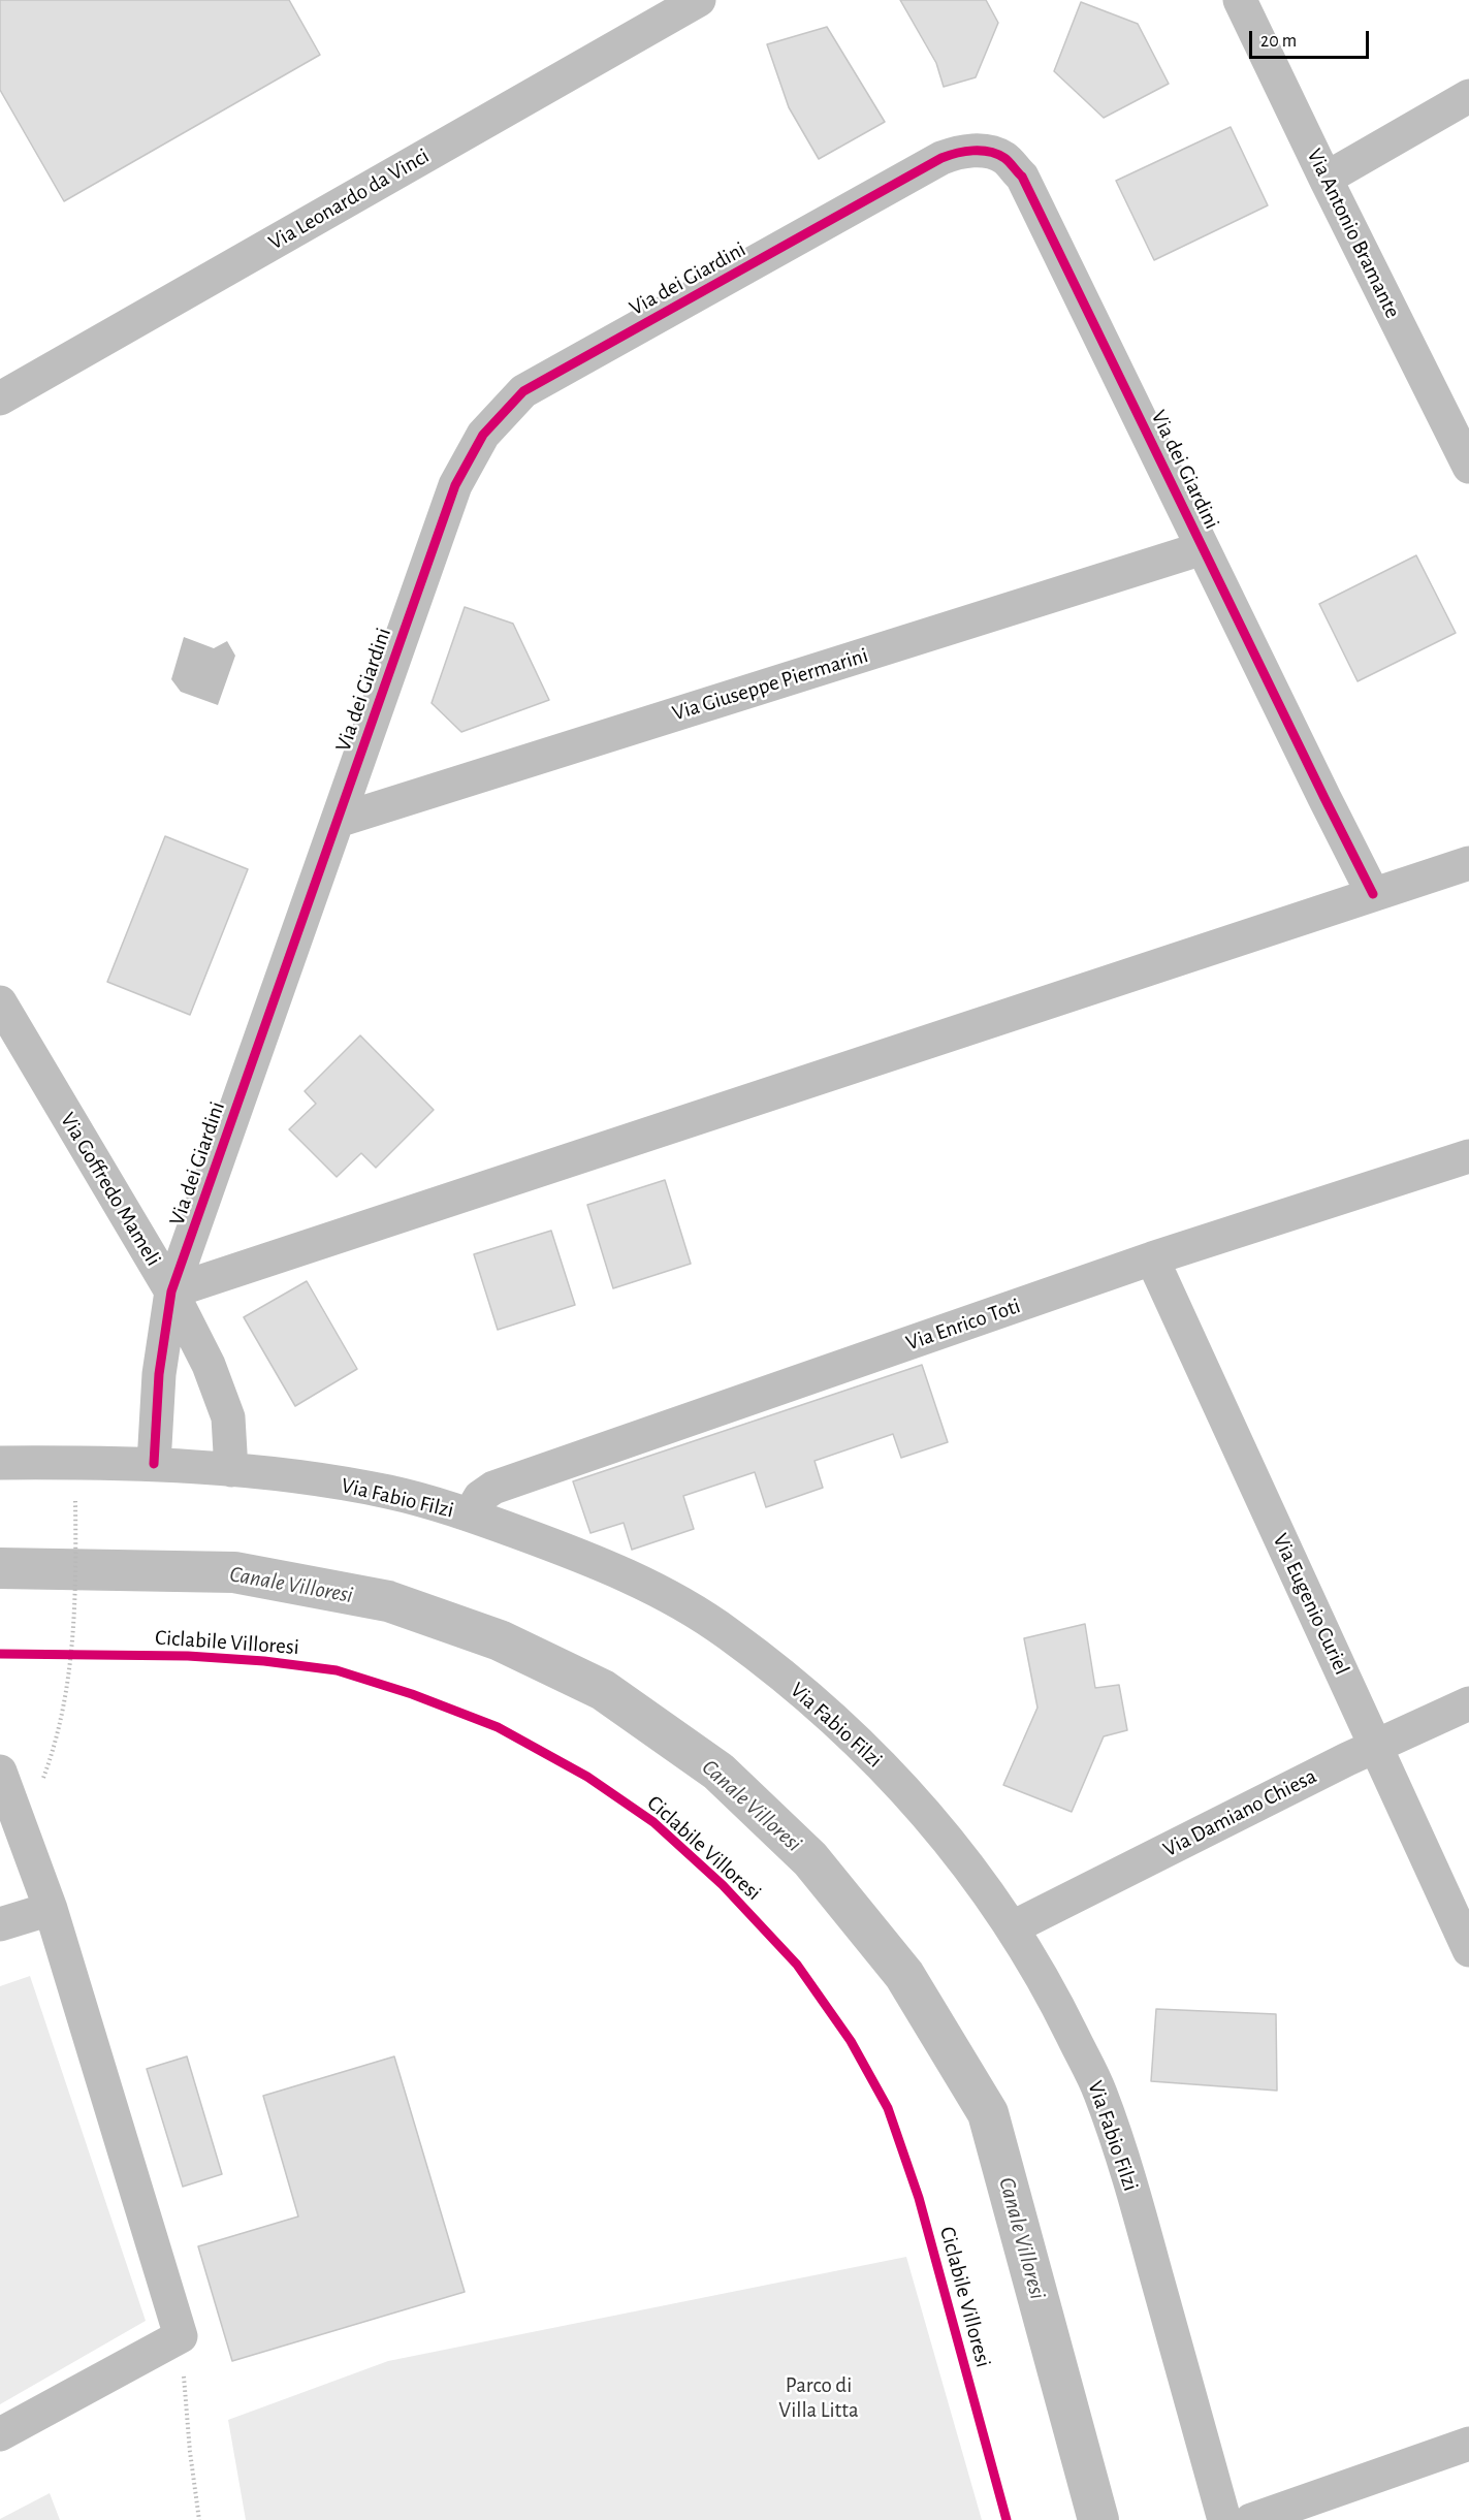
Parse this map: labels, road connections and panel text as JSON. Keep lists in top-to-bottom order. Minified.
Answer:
{"streets":{"street":["Via Leonardo da Vinci","Via Antonio Bramante","Via dei Giardini","Via Giuseppe Piermarini","Via Goffredo Mameli","Via Enrico Toti","Via Fabio Filzi","Via Eugenio Curiel","Via Damiano Chiesa"],"cycle path":["Ciclabile Villoresi"]},"crossings":[["Via dei Giardini","Via Giuseppe Piermarini"],["Via dei Giardini","Via Goffredo Mameli"],["Via Goffredo Mameli","Via Fabio Filzi"],["Via Enrico Toti","Via Fabio Filzi"],["Via Enrico Toti","Via Eugenio Curiel"],["Via Fabio Filzi","Via Damiano Chiesa"],["Via Eugenio Curiel","Via Damiano Chiesa"]],"water":["Canale Villoresi"],"parks":["Parco di Villa Litta"],"scale_bar":"20 m"}
